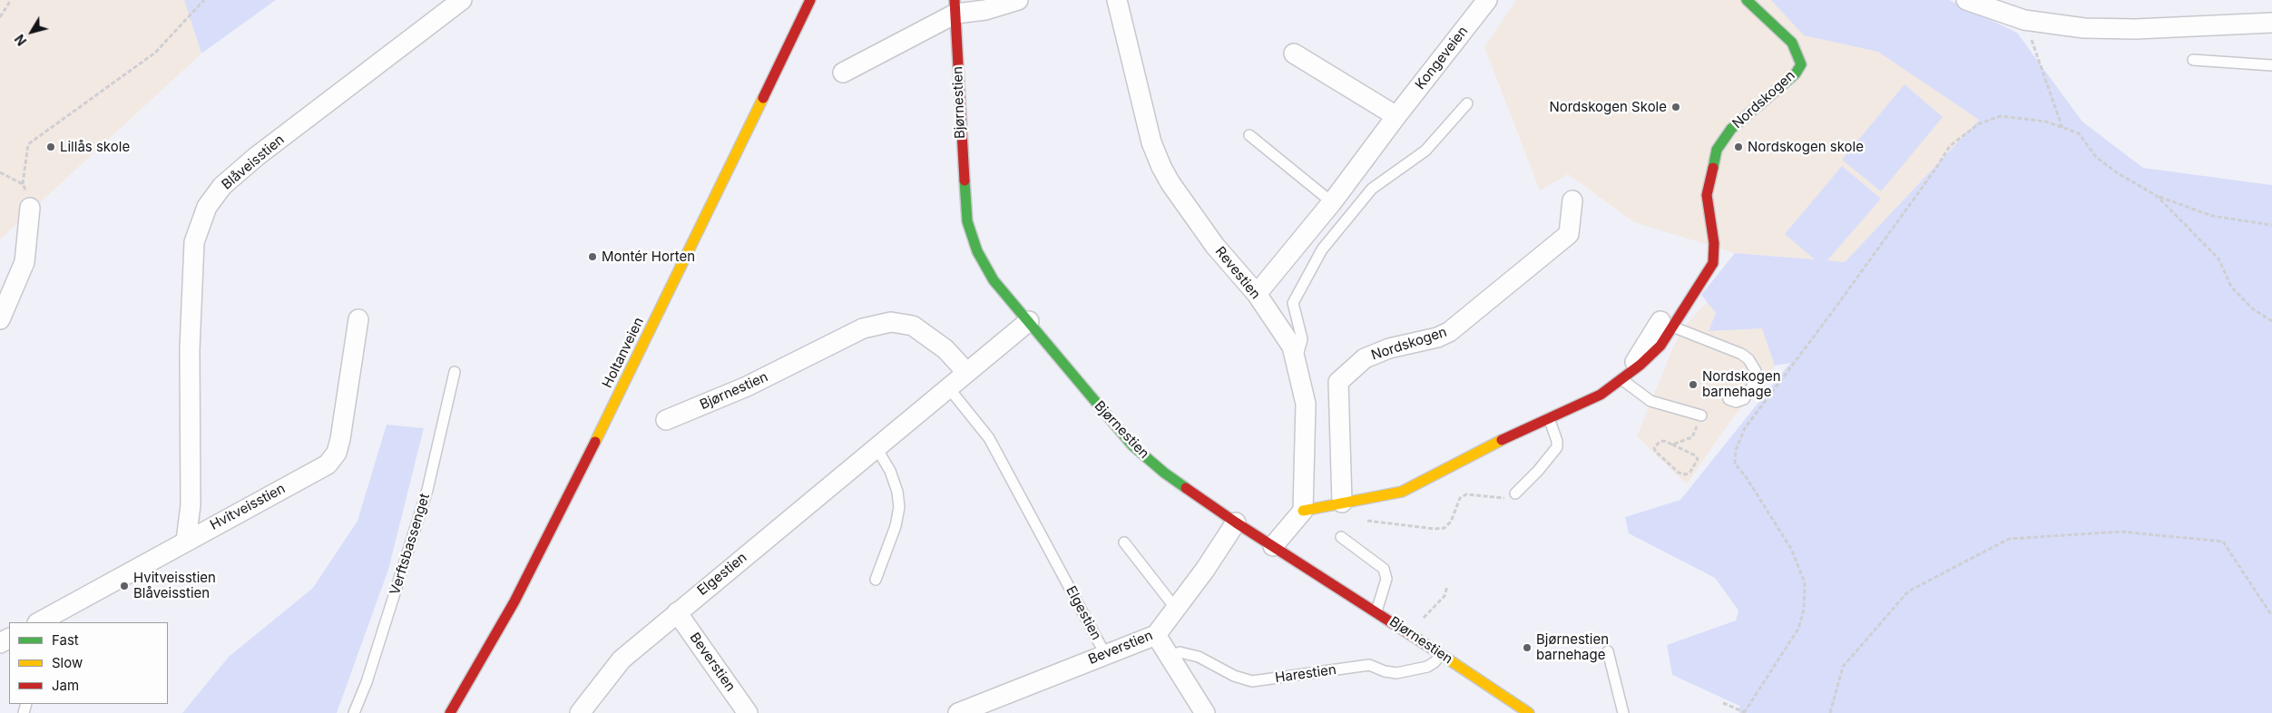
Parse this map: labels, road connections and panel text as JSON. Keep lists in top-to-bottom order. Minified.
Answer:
{"streets":{"street":["Kongeveien","Nordskogen","Bjørnestien","Blåveisstien","Revestien","Holtanveien","Hvitveisstien","Elgestien","Beverstien"],"lane":["Verftsbassenget","Harestien"]},"crossings":[["Kongeveien","Revestien"],["Nordskogen","Revestien"],["Bjørnestien","Elgestien"],["Bjørnestien","Beverstien"],["Bjørnestien","Harestien"],["Blåveisstien","Hvitveisstien"],["Elgestien","Beverstien"]],"places":["Nordskogen Skole","Lillås skole","Nordskogen skole","Montér Horten","Nordskogen barnehage","Hvitveisstien Blåveisstien","Bjørnestien barnehage"],"legend":["Fast","Slow","Jam"],"north":"bottom left"}
